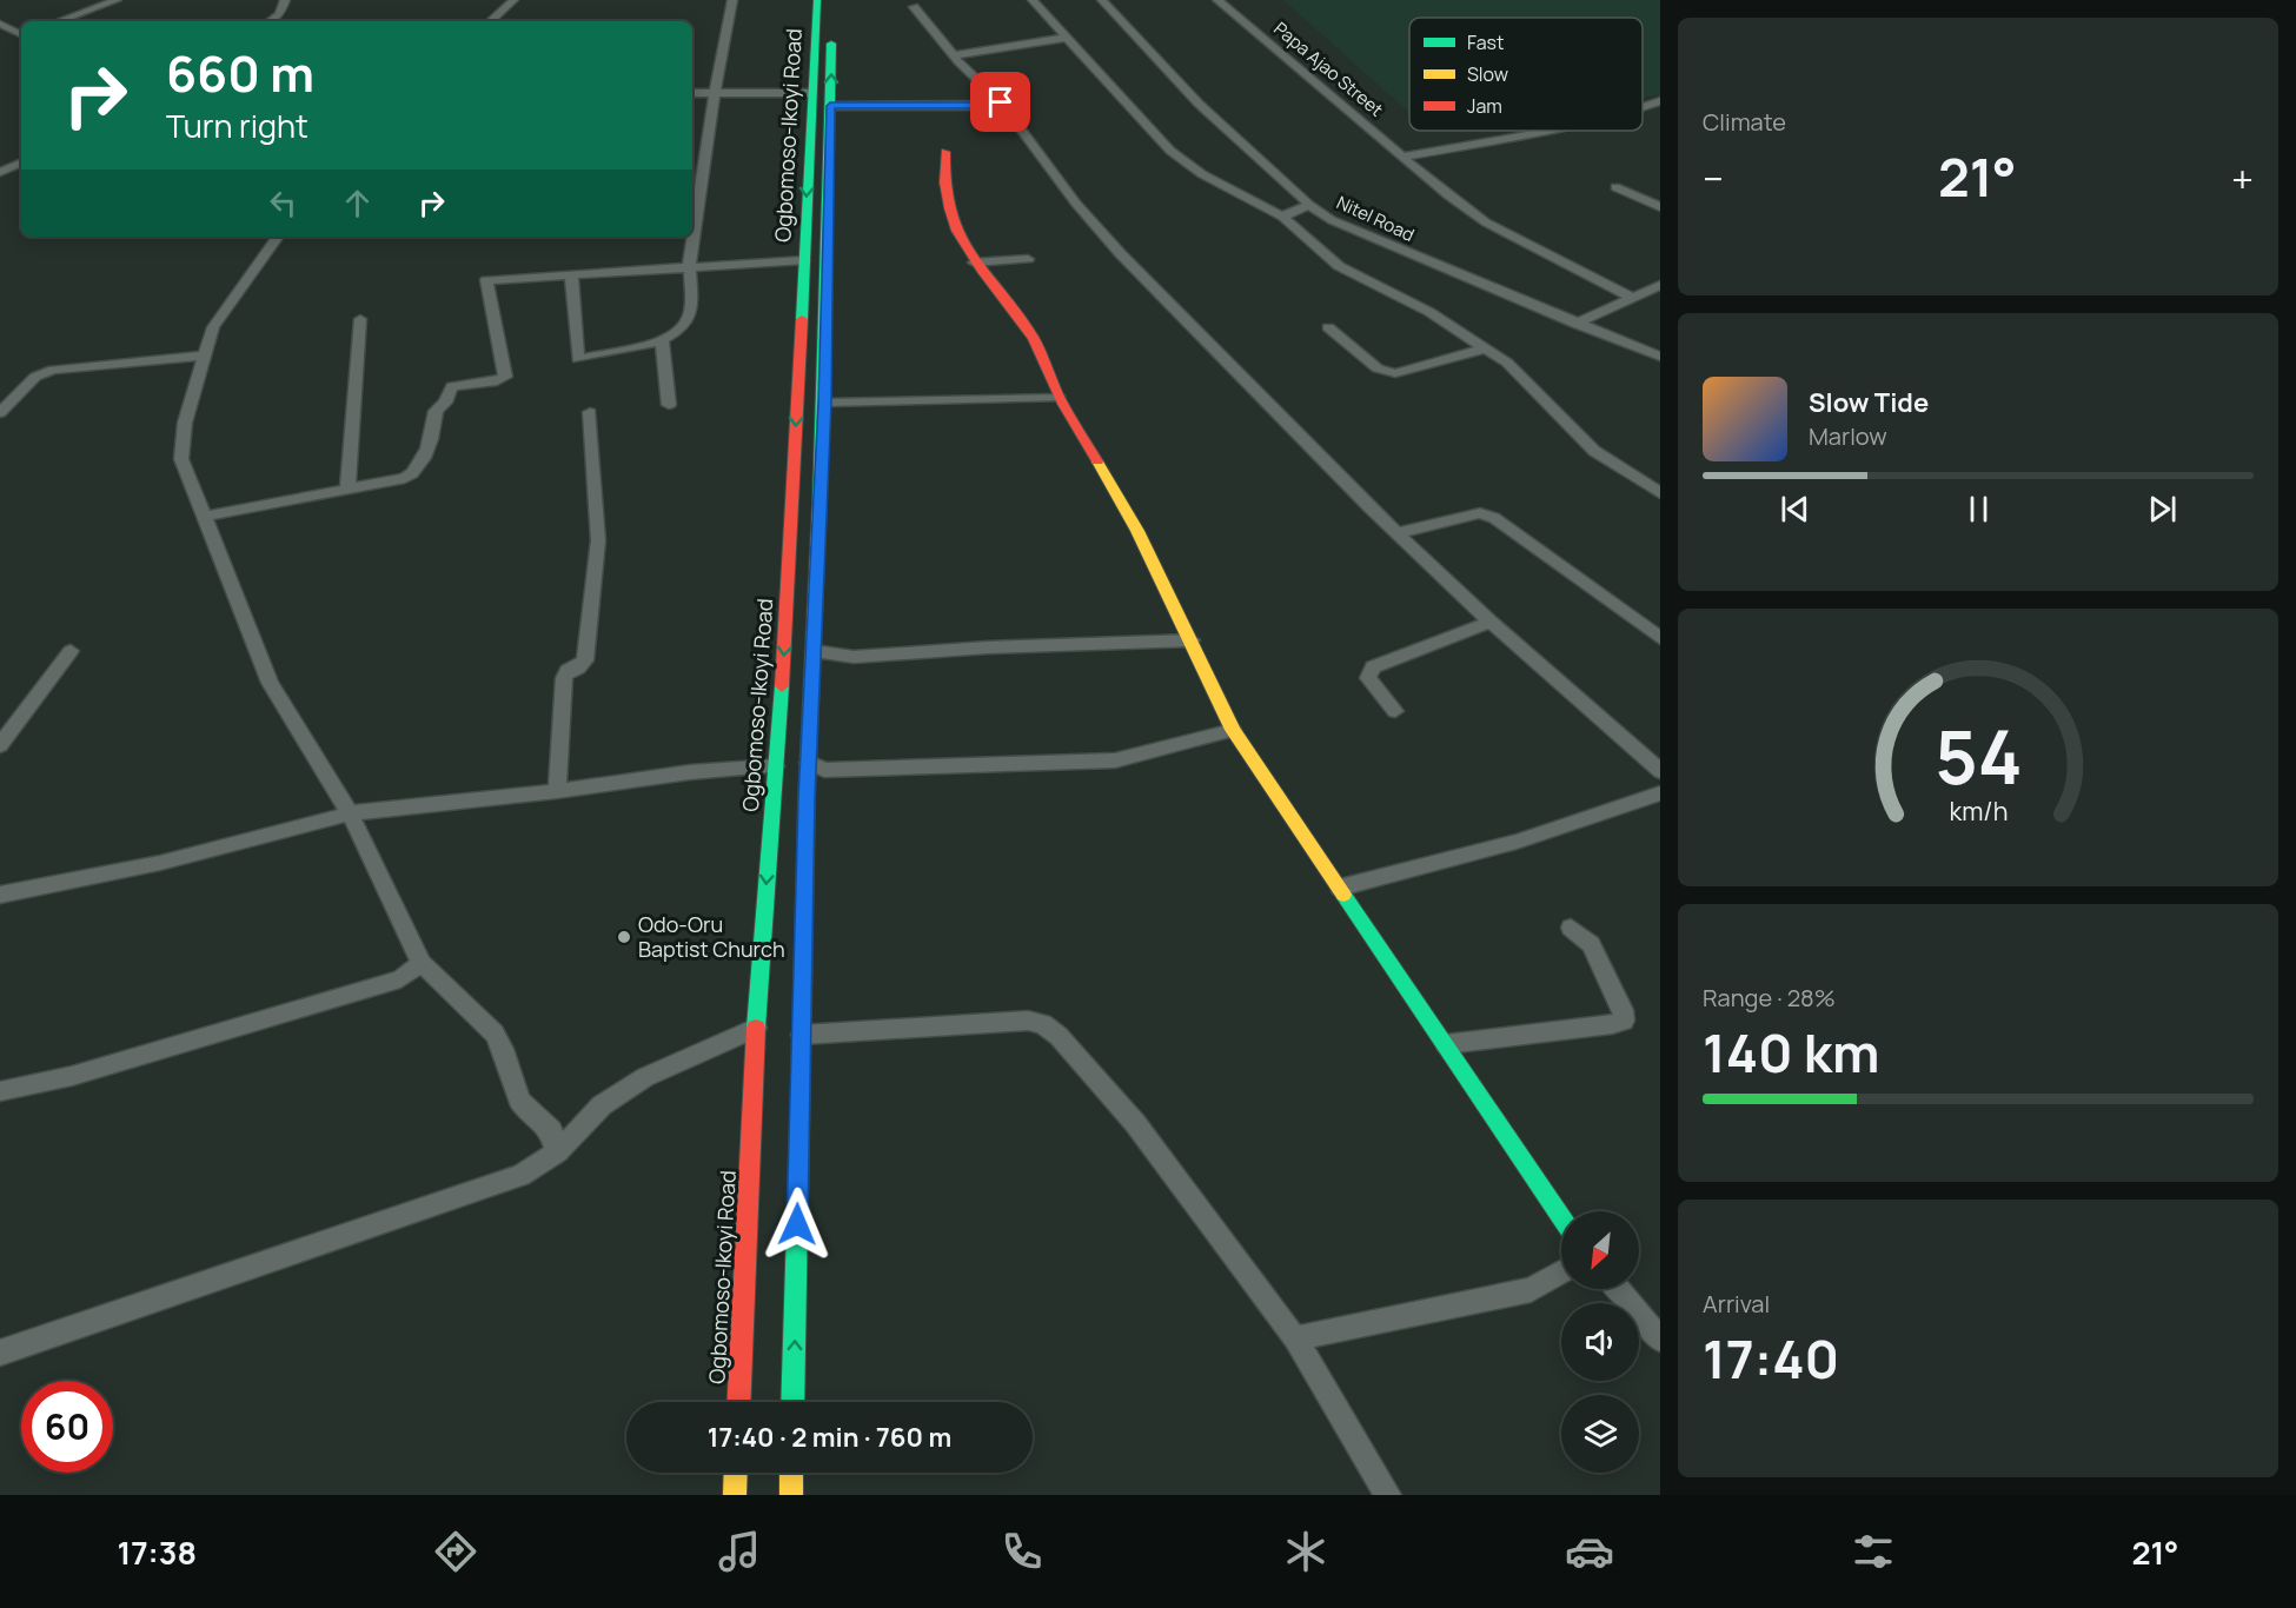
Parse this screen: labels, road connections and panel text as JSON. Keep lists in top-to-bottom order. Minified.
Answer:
{"streets":{"main road":["Ogbomoso-Ikoyi Road"],"street":["Papa Ajao Street","Nitel Road"]},"places":["Odo-Oru Baptist Church"],"legend":["Fast","Slow","Jam"],"north":"bottom left","page":{"tile":["Climate",["Range · 28%","140 km"],["Arrival","17:40"]],"turn":["660 m","Turn right"],"heat":["−","21°","+"],"song":["Slow Tide","Marlow"],"limit":"60","trip":"17:40 · 2 min · 760 m","tabs":["17:38","21°"],"gauge":["54","km/h"]}}
